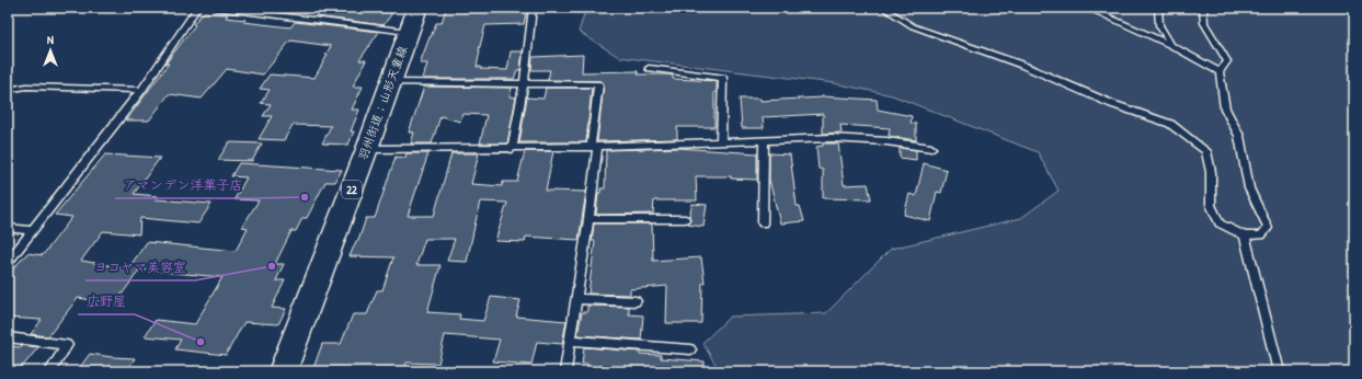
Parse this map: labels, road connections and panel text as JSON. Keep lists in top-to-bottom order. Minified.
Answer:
{"streets":{"main road":["羽州街道；山形天童線","22"]},"places":["アマンデン洋菓子店","ヨコヤマ美容室","広野屋"],"north":"top"}
